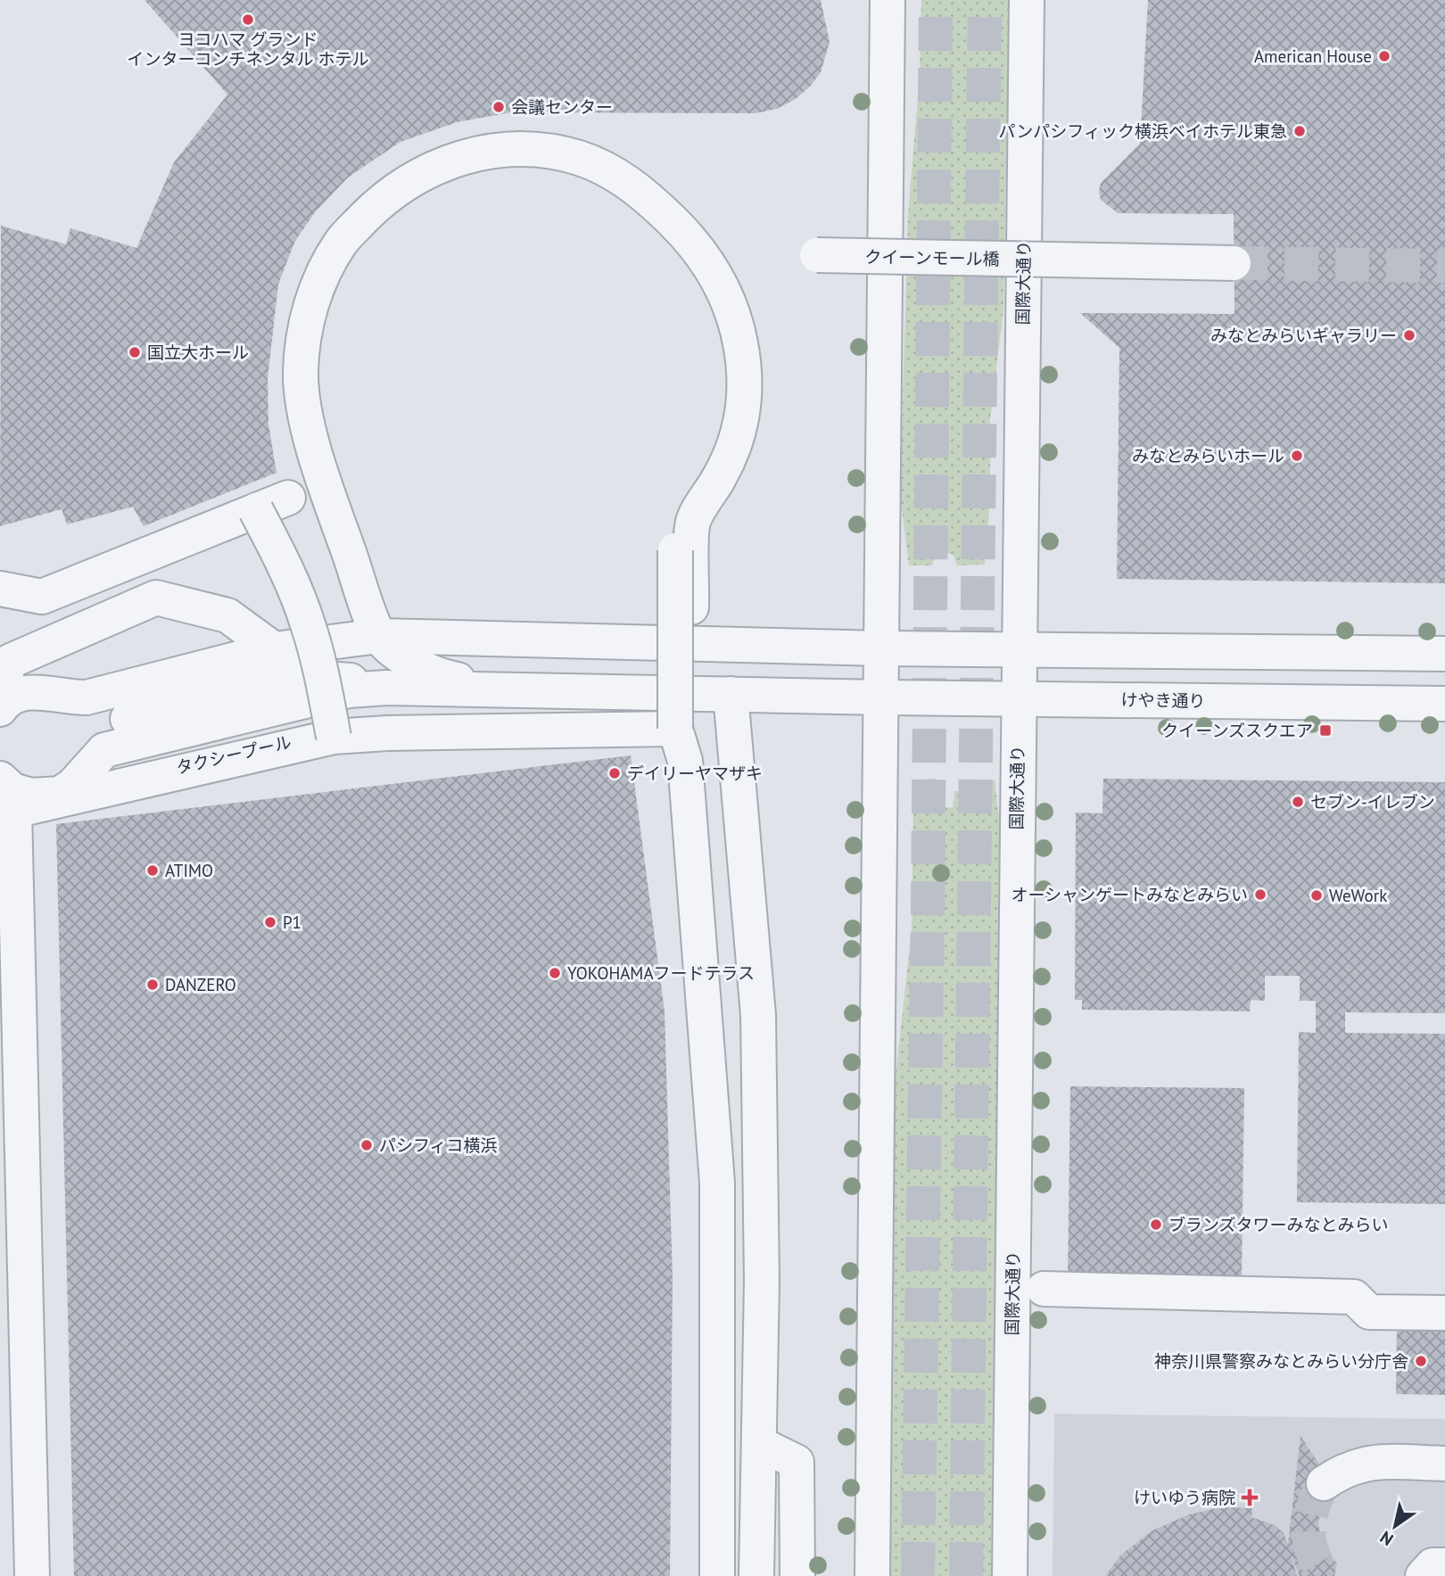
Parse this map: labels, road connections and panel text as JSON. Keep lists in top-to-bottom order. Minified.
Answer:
{"streets":{"street":["クイーンモール橋","国際大通り","けやき通り"]},"crossings":[["国際大通り","けやき通り"]],"places":{"other":["ヨコハマ グランド インターコンチネンタル ホテル","American House","会議センター","パンパシフィック横浜ベイホテル東急","みなとみらいギャラリー","国立大ホール","みなとみらいホール","デイリーヤマザキ","セブン-イレブン","ATIMO","オーシャンゲートみなとみらい","WeWork","P1","YOKOHAMAフードテラス","DANZERO","パシフィコ横浜","ブランズタワーみなとみらい","神奈川県警察みなとみらい分庁舎"],"transit":["クイーンズスクエア"],"health":["けいゆう病院"]},"north":"bottom left"}
